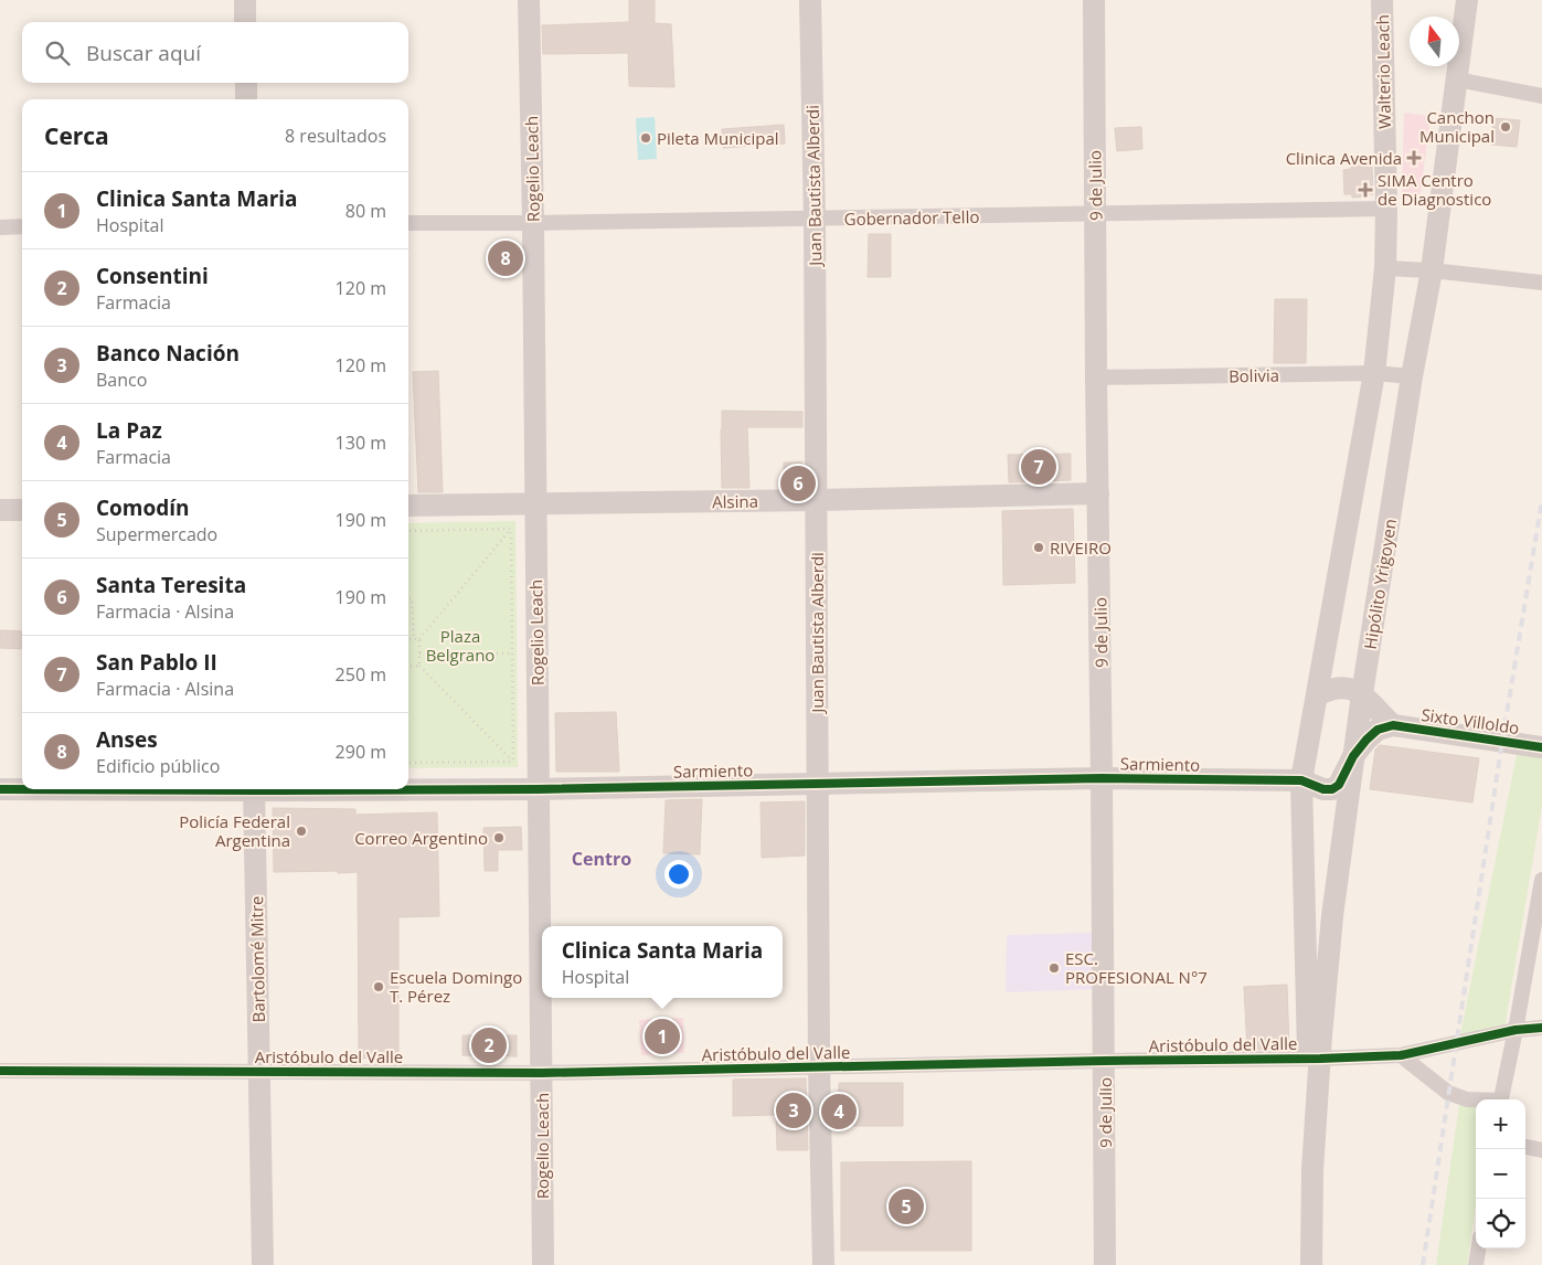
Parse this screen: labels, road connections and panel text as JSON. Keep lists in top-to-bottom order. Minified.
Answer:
{"streets":{"street":["Walterio Leach","Rogelio Leach","Juan Bautista Alberdi","9 de Julio","Gobernador Tello","Bolivia","Alsina","Hipólito Yrigoyen","Sixto Villoldo","Sarmiento","Bartolomé Mitre","Aristóbulo del Valle"]},"crossings":[["Walterio Leach","Gobernador Tello"],["Walterio Leach","Hipólito Yrigoyen"],["Rogelio Leach","Gobernador Tello"],["Rogelio Leach","Alsina"],["Rogelio Leach","Sarmiento"],["Rogelio Leach","Aristóbulo del Valle"],["Juan Bautista Alberdi","Gobernador Tello"],["Juan Bautista Alberdi","Alsina"],["Juan Bautista Alberdi","Sarmiento"],["Juan Bautista Alberdi","Aristóbulo del Valle"],["9 de Julio","Gobernador Tello"],["9 de Julio","Bolivia"],["9 de Julio","Alsina"],["9 de Julio","Sarmiento"],["9 de Julio","Aristóbulo del Valle"],["Gobernador Tello","Hipólito Yrigoyen"],["Bolivia","Hipólito Yrigoyen"],["Hipólito Yrigoyen","Sarmiento"],["Hipólito Yrigoyen","Aristóbulo del Valle"],["Sixto Villoldo","Sarmiento"],["Bartolomé Mitre","Aristóbulo del Valle"]],"districts":["Centro"],"parks":["Plaza Belgrano"],"places":{"other":["Canchon Municipal","Pileta Municipal","RIVEIRO","Policía Federal Argentina","Correo Argentino","ESC. PROFESIONAL N°7","Escuela Domingo T. Pérez"],"health":["Clinica Avenida","SIMA Centro de Diagnostico"]},"north":"top","page":{"search":"Buscar aquí","heading":["Cerca","8 resultados"],"list":[{"mark":"1","name":"Clinica Santa Maria","note":"Hospital","value":"80 m"},{"mark":"2","name":"Consentini","note":"Farmacia","value":"120 m"},{"mark":"3","name":"Banco Nación","note":"Banco","value":"120 m"},{"mark":"4","name":"La Paz","note":"Farmacia","value":"130 m"},{"mark":"5","name":"Comodín","note":"Supermercado","value":"190 m"},{"mark":"6","name":"Santa Teresita","note":"Farmacia · Alsina","value":"190 m"},{"mark":"7","name":"San Pablo II","note":"Farmacia · Alsina","value":"250 m"},{"mark":"8","name":"Anses","note":"Edificio público","value":"290 m"}],"pins":["8","7","6","1","2","3","4","5"],"popup":["Clinica Santa Maria","Hospital"],"map_buttons":["+","−"]}}
